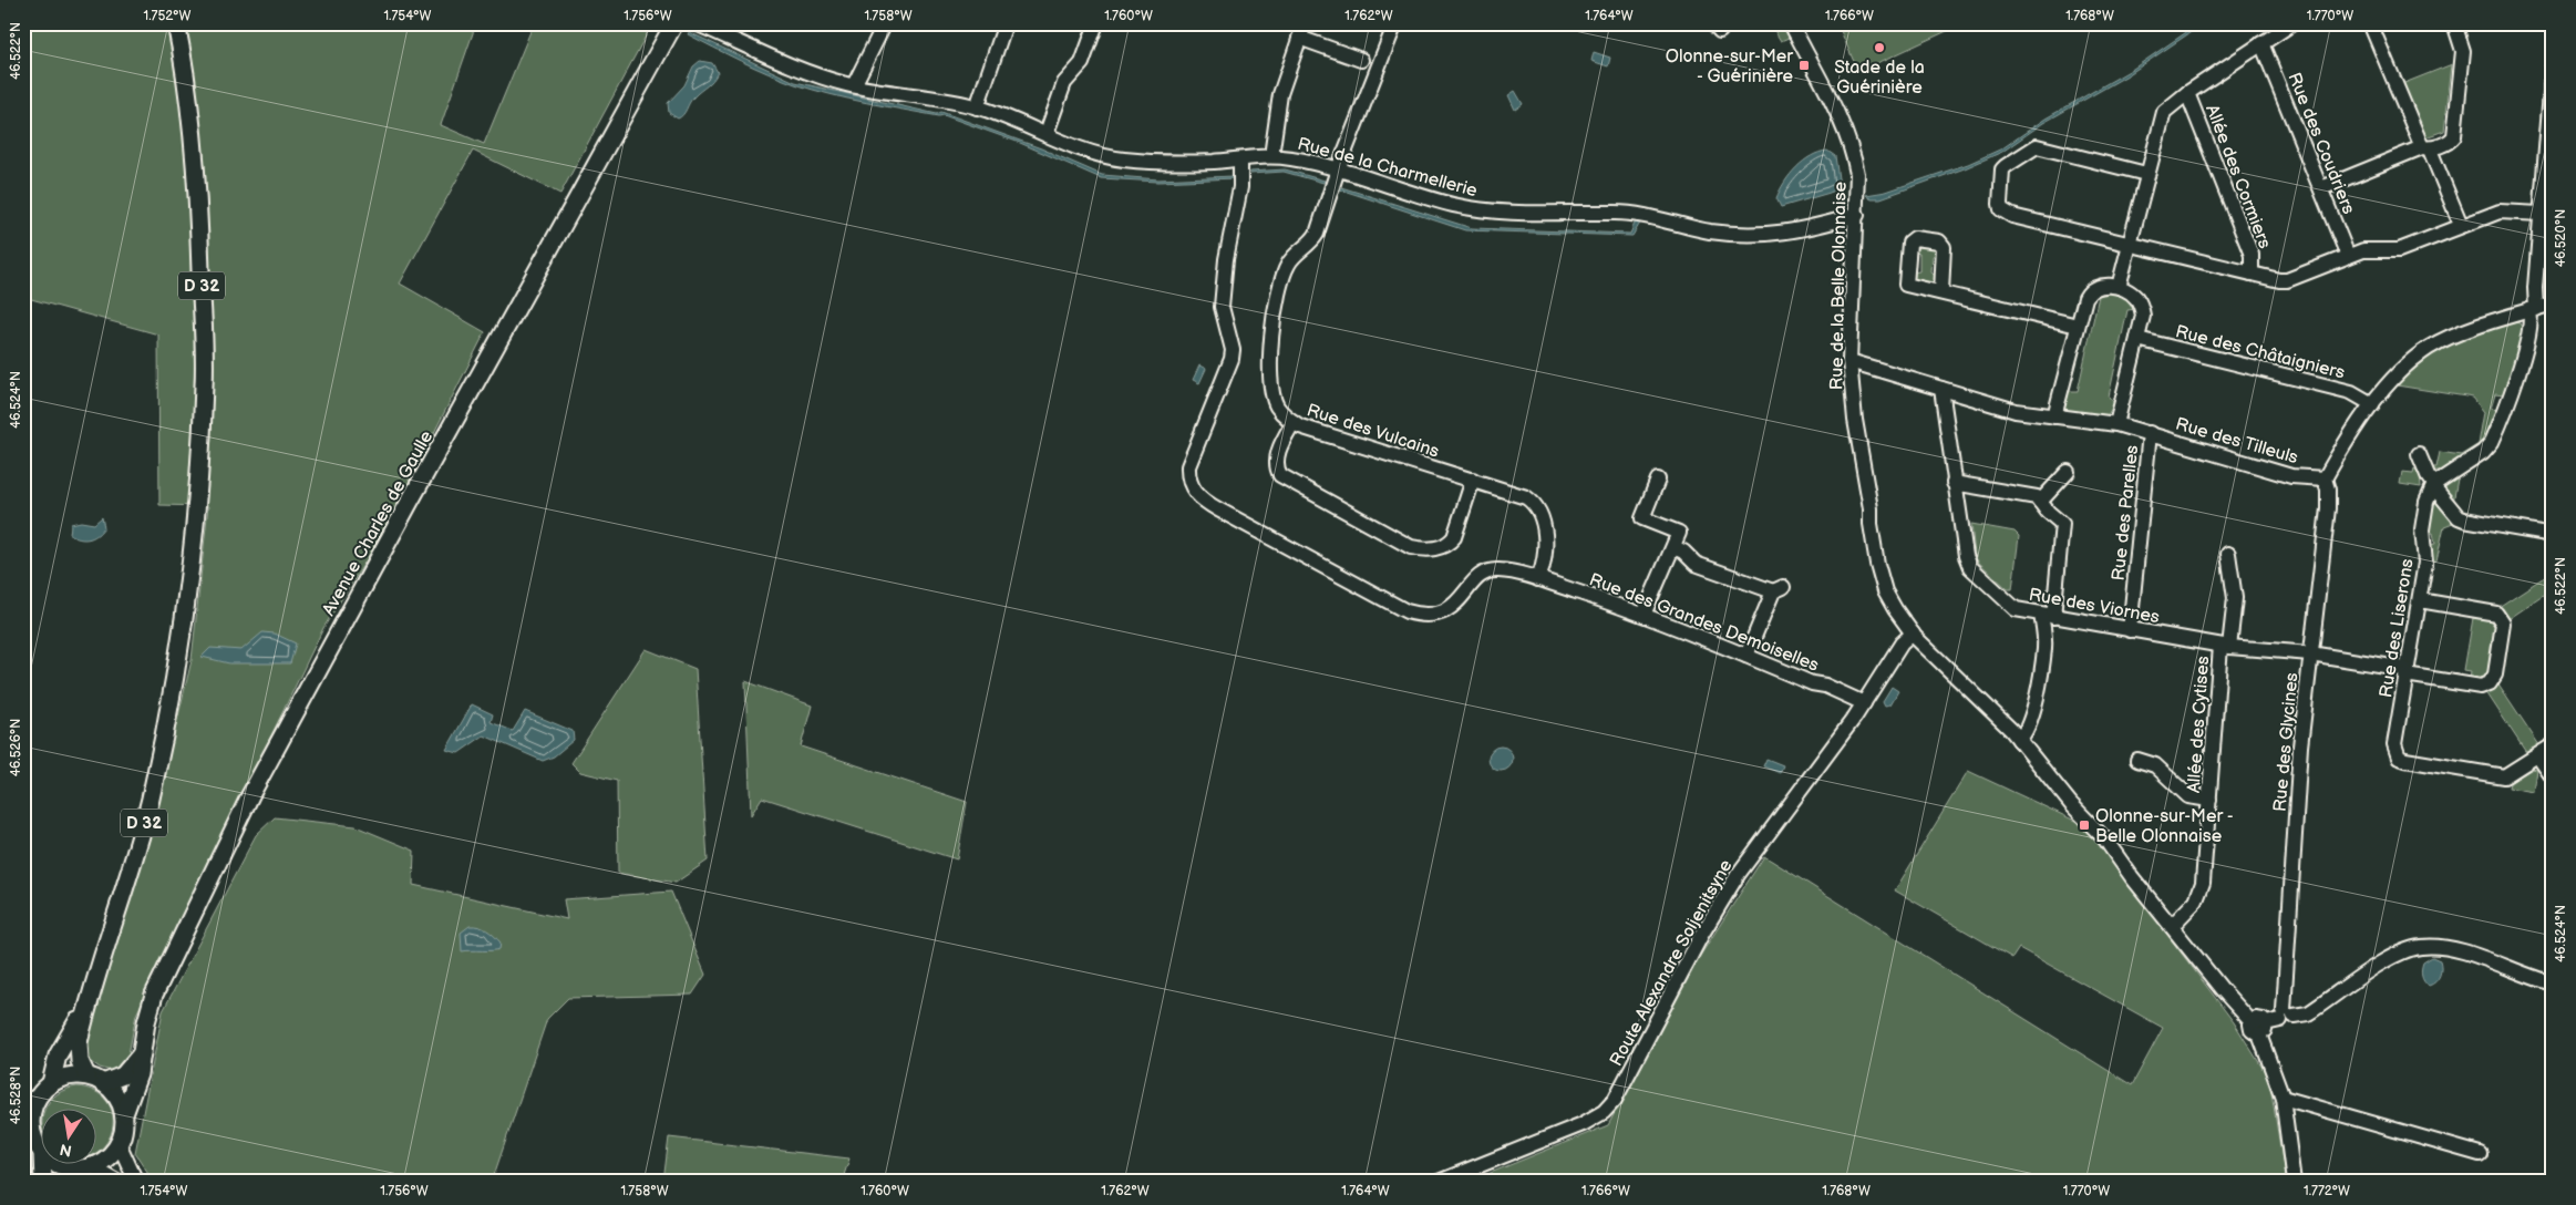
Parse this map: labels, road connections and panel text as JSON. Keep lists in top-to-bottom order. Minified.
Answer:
{"streets":{"main road":["D 32","Avenue Charles de Gaulle"],"street":["Rue des Coudriers","Rue de la Charmellerie","Allée des Cormiers","Rue de la Belle Olonnaise","Rue des Châtaigniers","Rue des Vulcains","Rue des Tilleuls","Rue des Parelles","Rue des Viornes","Rue des Grandes Demoiselles","Rue des Liserons","Allée des Cytises","Rue des Glycines","Route Alexandre Soljenitsyne"]},"crossings":[["Rue de la Charmellerie","Rue de la Belle Olonnaise"],["Rue de la Charmellerie","Rue des Vulcains"],["Rue de la Charmellerie","Rue des Grandes Demoiselles"],["Rue de la Belle Olonnaise","Rue des Tilleuls"],["Rue de la Belle Olonnaise","Allée des Cytises"],["Rue de la Belle Olonnaise","Route Alexandre Soljenitsyne"],["Rue des Vulcains","Rue des Grandes Demoiselles"],["Rue des Tilleuls","Rue des Parelles"],["Rue des Tilleuls","Rue des Viornes"],["Rue des Tilleuls","Rue des Glycines"],["Rue des Parelles","Rue des Viornes"],["Rue des Viornes","Rue des Liserons"],["Rue des Viornes","Allée des Cytises"],["Rue des Viornes","Rue des Glycines"],["Rue des Grandes Demoiselles","Route Alexandre Soljenitsyne"]],"places":{"other":["Stade de la Guérinière"],"transit":["Olonne-sur-Mer - Guérinière","Olonne-sur-Mer - Belle Olonnaise"]},"north":"bottom","coordinates":["1.752°W","1.754°W","1.756°W","1.758°W","1.760°W","1.762°W","1.764°W","1.766°W","1.768°W","1.770°W","46.522°N","46.520°N","46.524°N","46.526°N","46.528°N","1.772°W"]}
